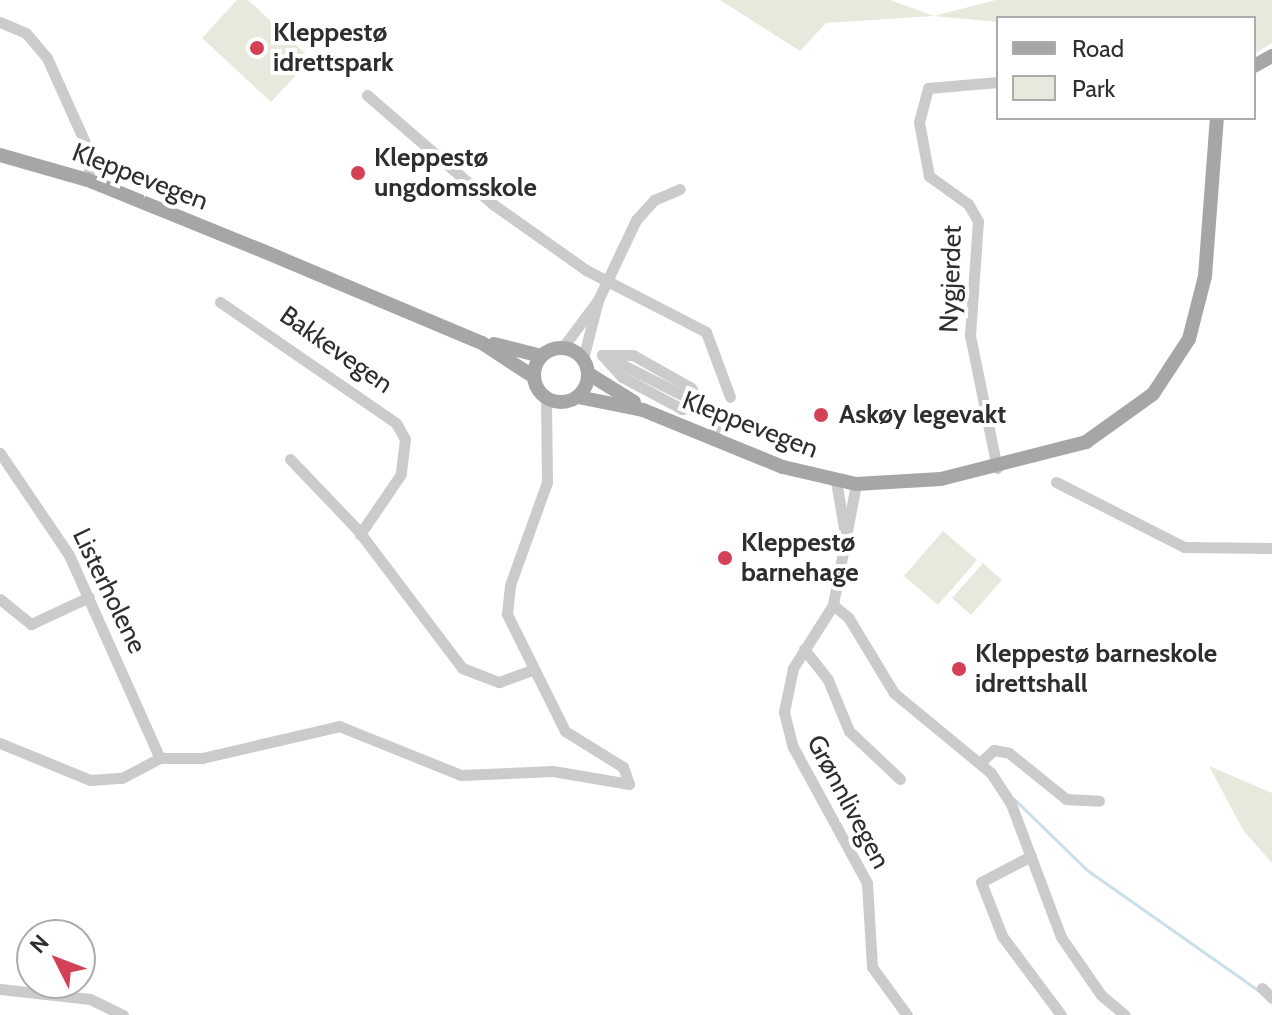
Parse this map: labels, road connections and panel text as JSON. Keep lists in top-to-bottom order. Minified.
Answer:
{"streets":{"main road":["Kleppevegen"],"street":["Nygjerdet","Bakkevegen","Listerholene","Grønnlivegen"]},"crossings":[["Kleppevegen","Nygjerdet"],["Kleppevegen","Grønnlivegen"]],"places":["Kleppestø idrettspark","Kleppestø ungdomsskole","Askøy legevakt","Kleppestø barnehage","Kleppestø barneskole idrettshall"],"legend":["Road","Park"],"north":"top left"}
